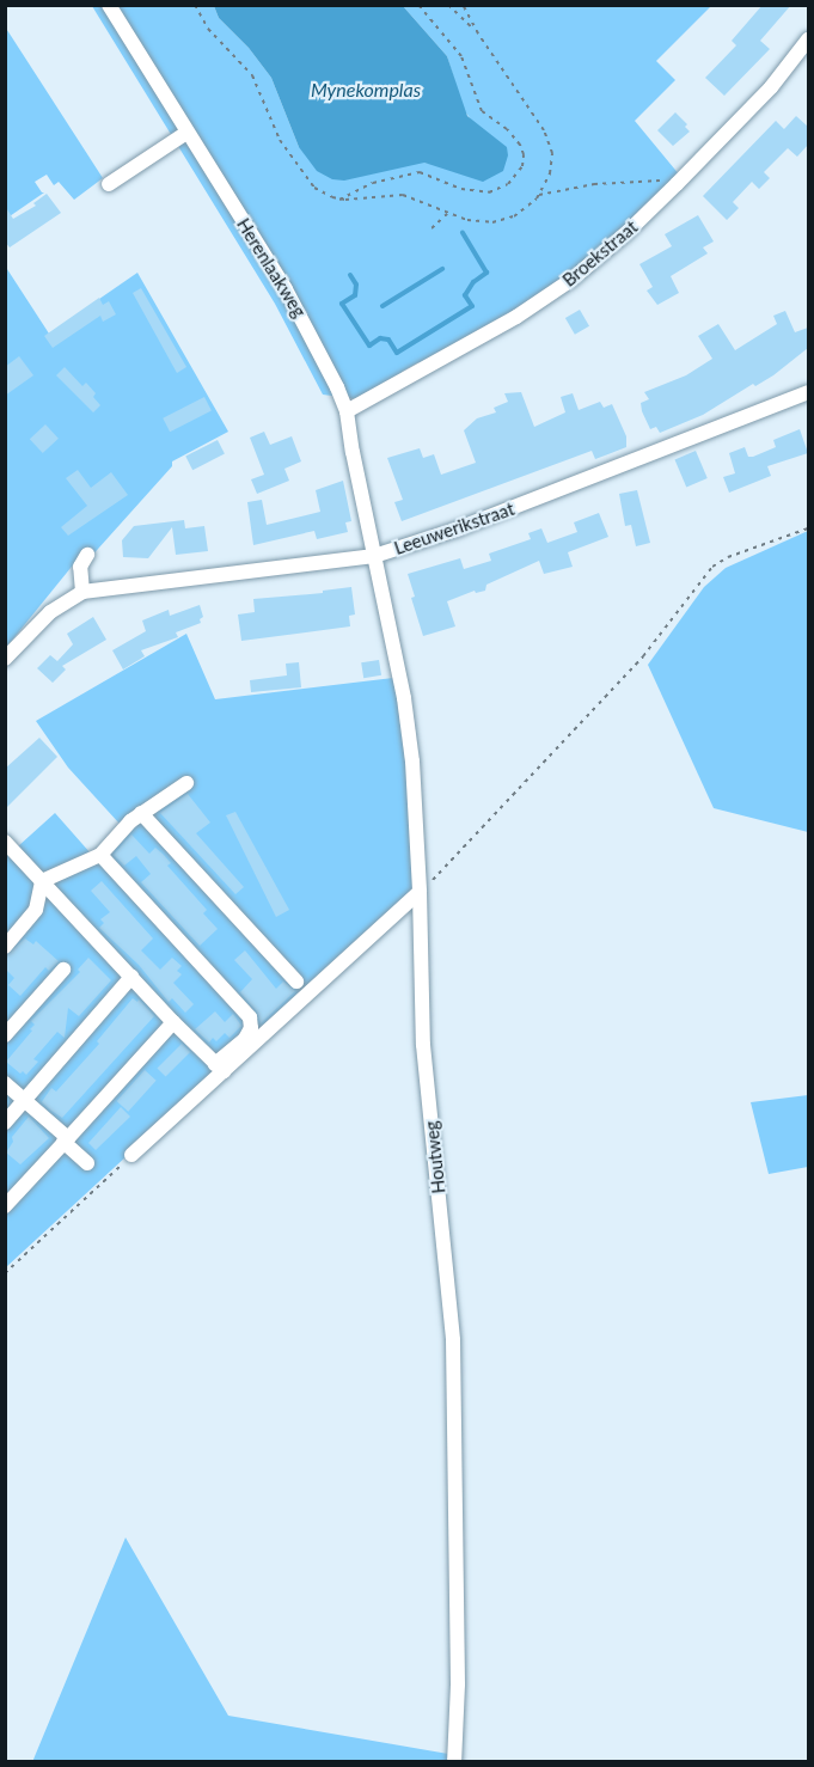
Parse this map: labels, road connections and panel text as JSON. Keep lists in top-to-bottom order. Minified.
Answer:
{"streets":{"street":["Broekstraat","Herenlaakweg","Leeuwerikstraat","Houtweg"]},"crossings":[["Broekstraat","Herenlaakweg"],["Herenlaakweg","Leeuwerikstraat"],["Herenlaakweg","Houtweg"],["Leeuwerikstraat","Houtweg"]],"water":["Mynekomplas"]}
